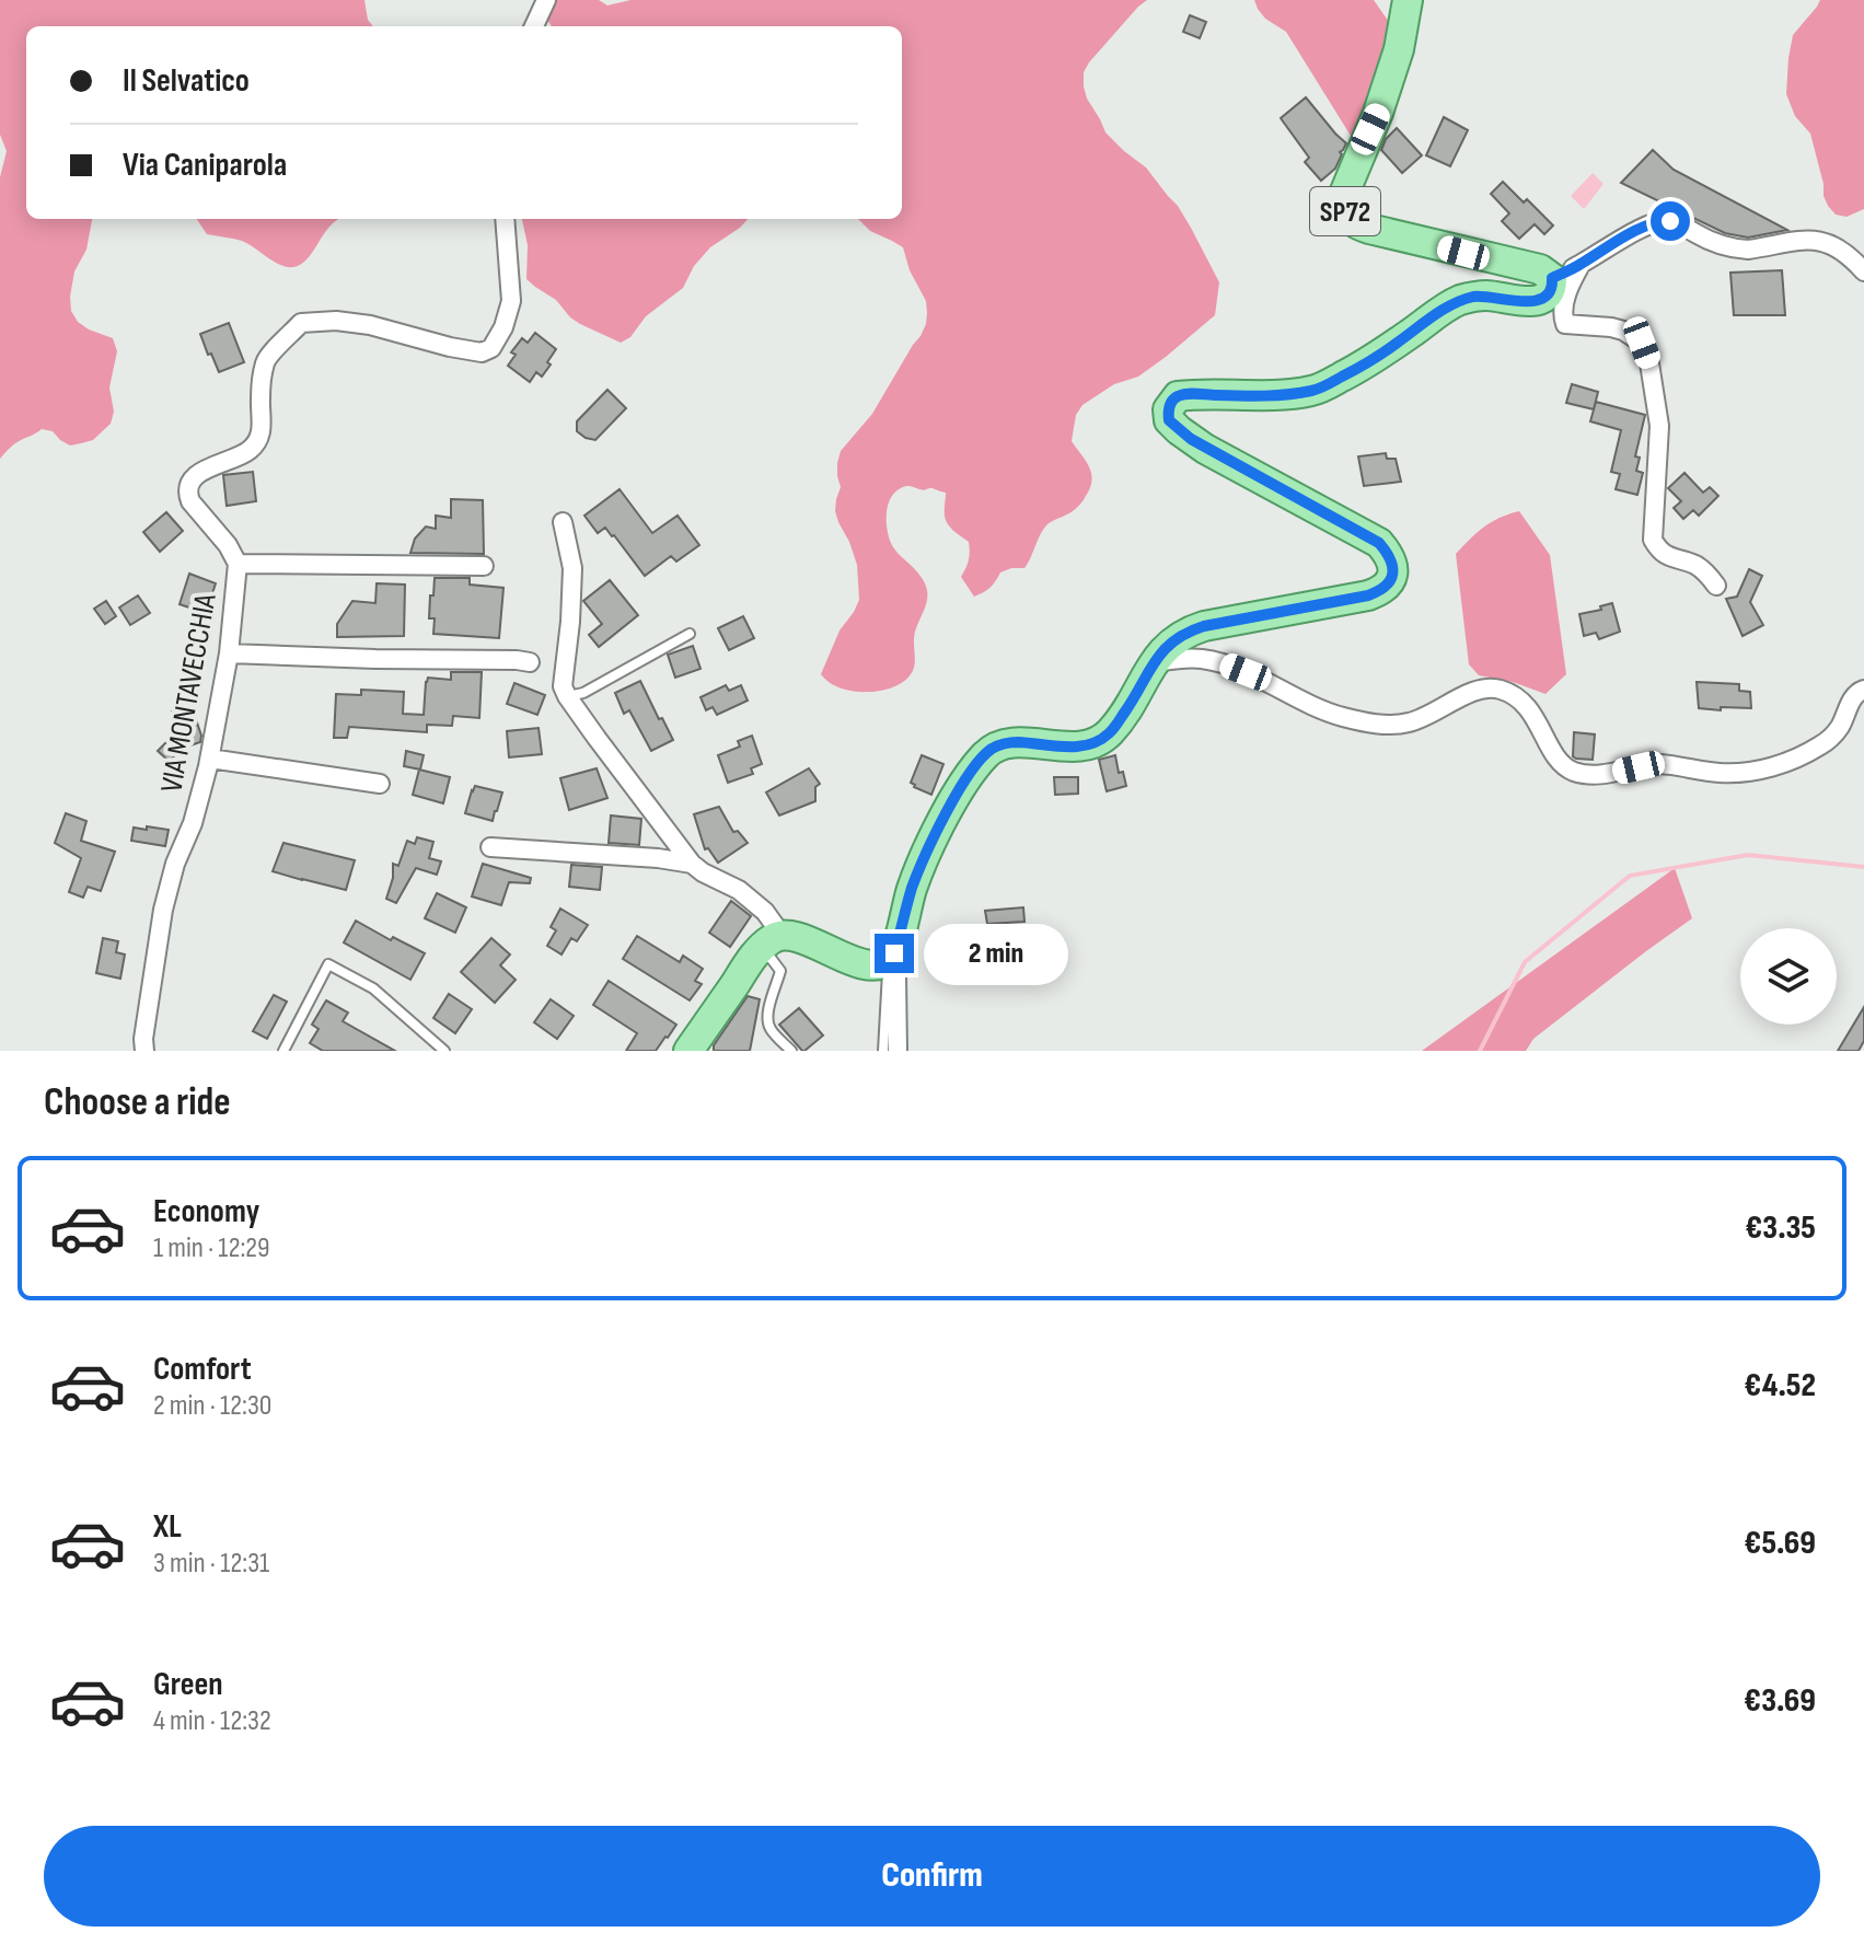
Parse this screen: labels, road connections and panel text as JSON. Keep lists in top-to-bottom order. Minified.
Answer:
{"streets":{"main road":["SP72"],"street":["VIA MONTAVECCHIA"]},"page":{"banner":["Il Selvatico","Via Caniparola"],"bubble":"2 min","heading":"Choose a ride","list":[{"name":"Economy","note":"1 min · 12:29","value":"€3.35"},{"name":"Comfort","note":"2 min · 12:30","value":"€4.52"},{"name":"XL","note":"3 min · 12:31","value":"€5.69"},{"name":"Green","note":"4 min · 12:32","value":"€3.69"}],"buttons":"Confirm"}}
